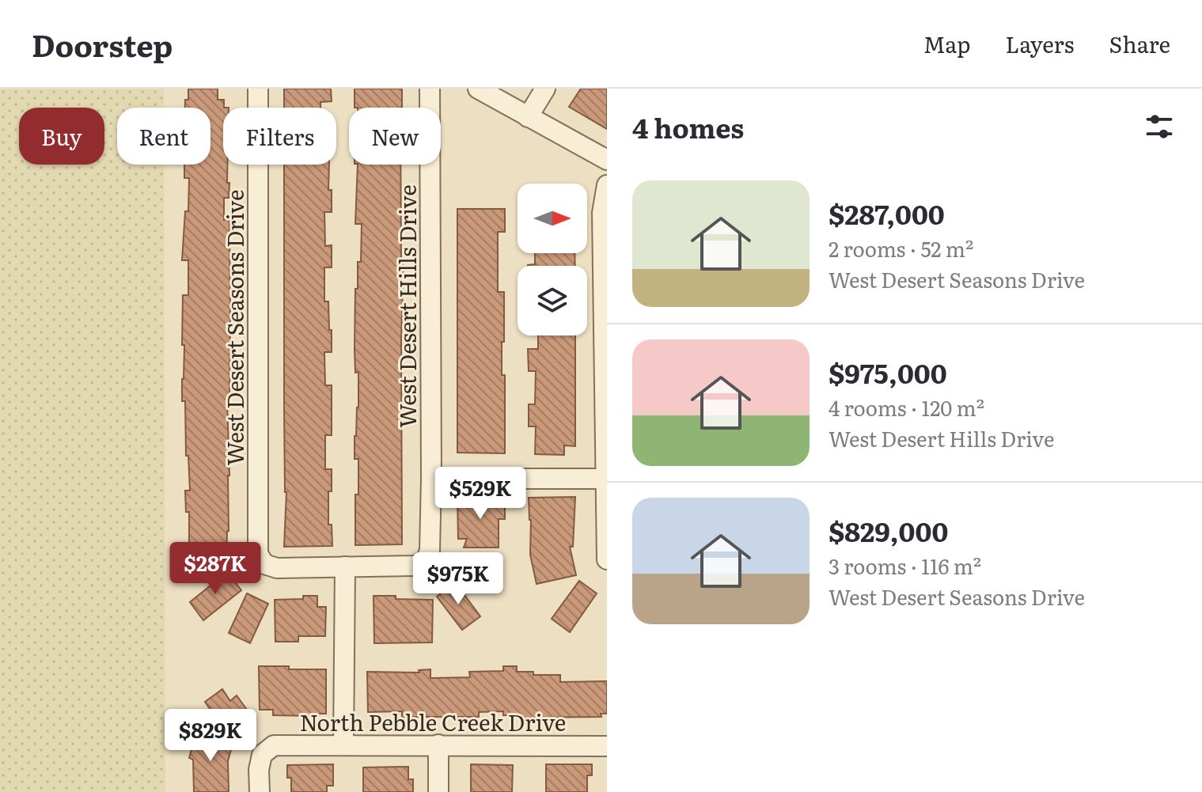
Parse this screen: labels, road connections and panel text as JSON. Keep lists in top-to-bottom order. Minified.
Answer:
{"streets":{"street":["West Desert Hills Drive","West Desert Seasons Drive","North Pebble Creek Drive"]},"crossings":[["West Desert Hills Drive","West Desert Seasons Drive"]],"north":"right","page":{"header":"Doorstep","nav":["Map","Layers","Share"],"heading":"4 homes","chip":["Buy","Rent","Filters","New"],"list":[{"name":"$287,000","note":"2 rooms · 52 m² · West Desert Seasons Drive"},{"name":"$975,000","note":"4 rooms · 120 m² · West Desert Hills Drive"},{"name":"$829,000","note":"3 rooms · 116 m² · West Desert Seasons Drive"}],"price":["$529K","$287K","$975K","$829K"]}}
